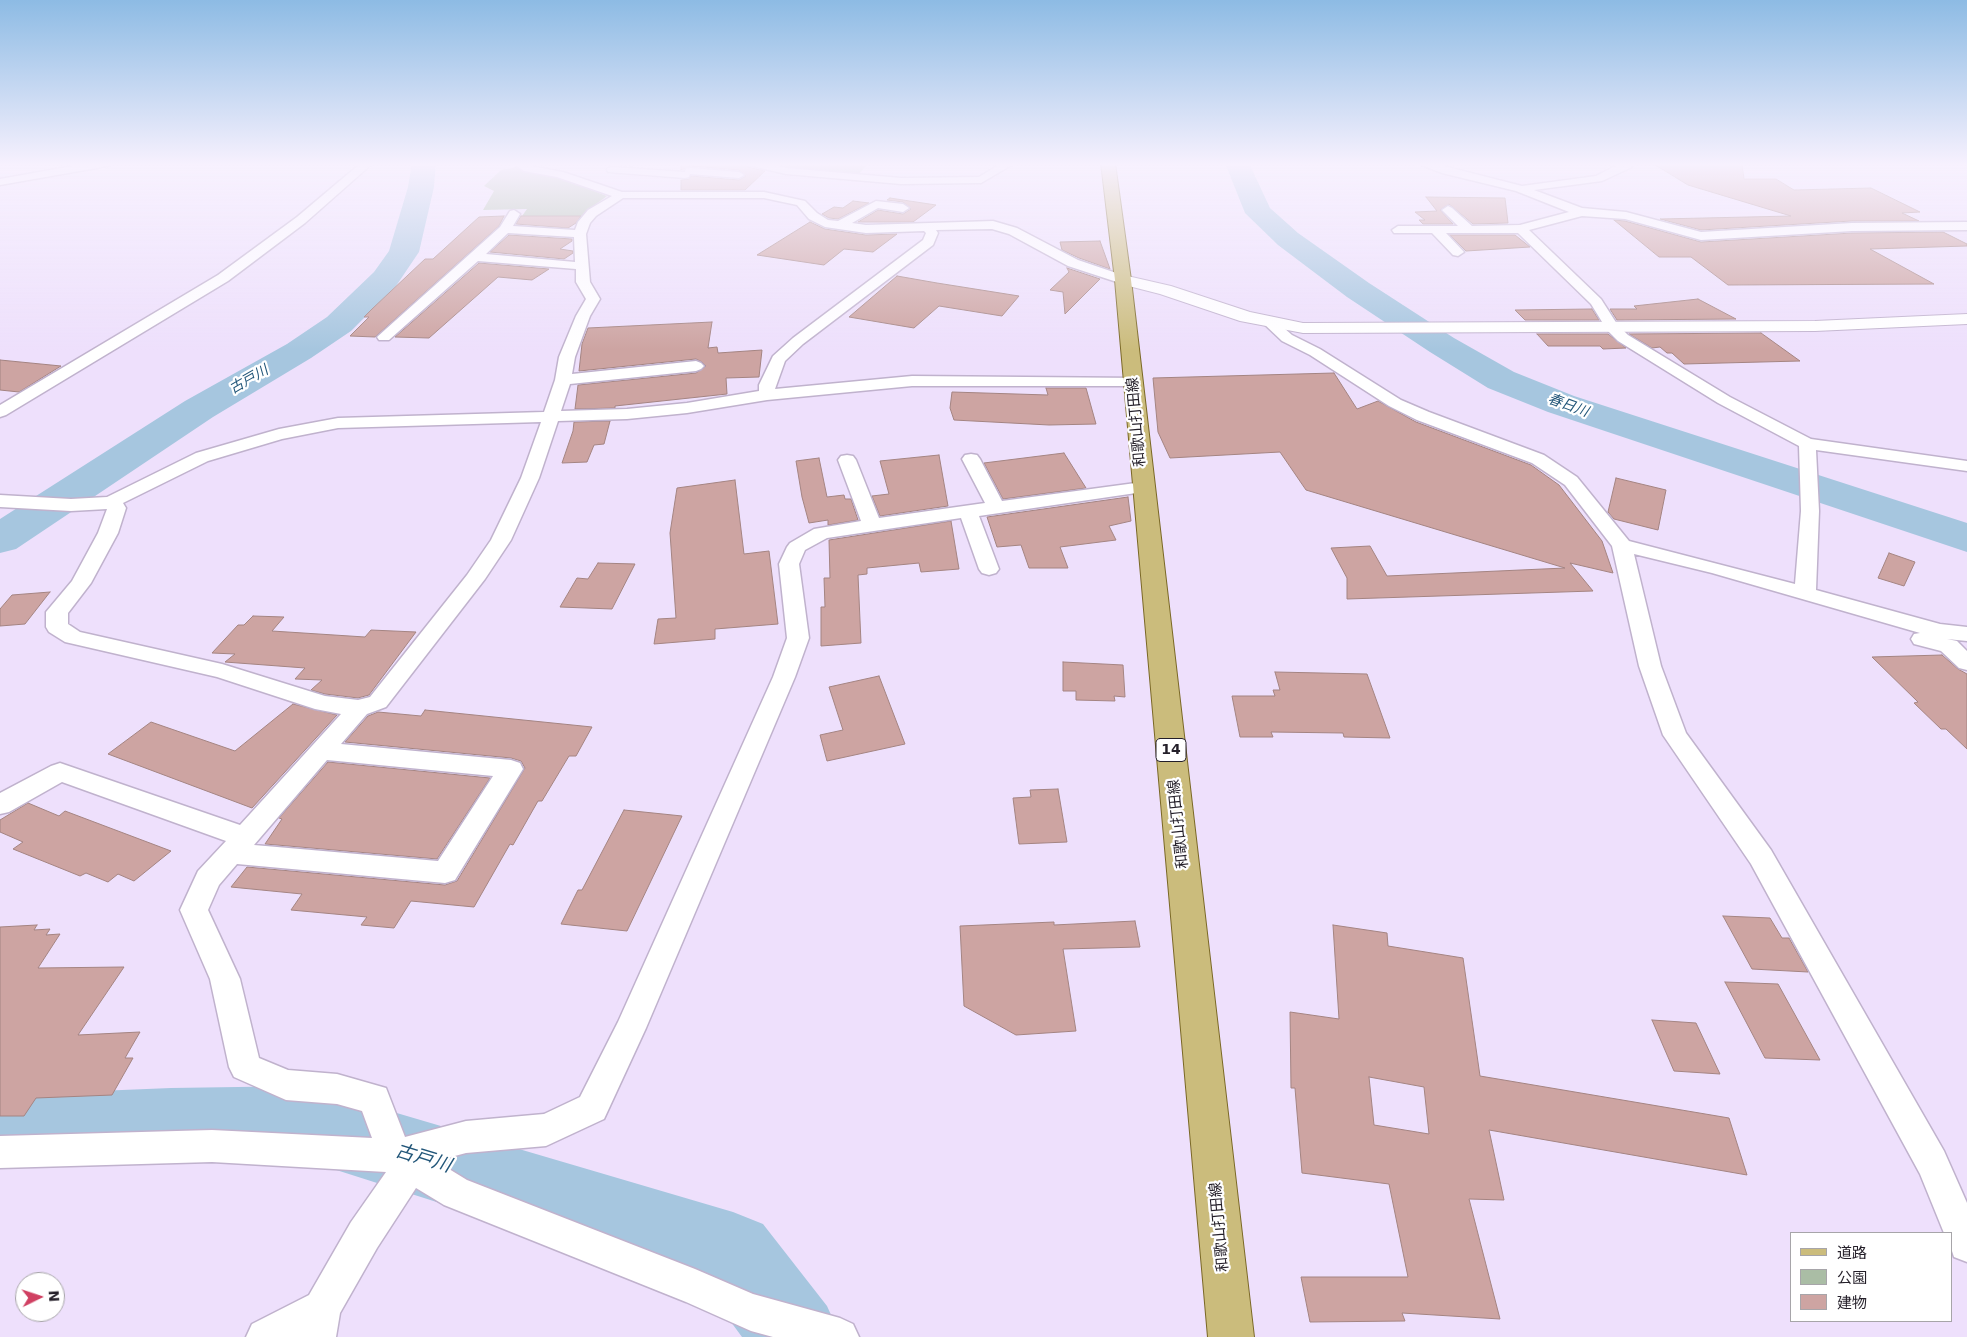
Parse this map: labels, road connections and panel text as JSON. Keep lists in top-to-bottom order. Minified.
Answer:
{"streets":{"main road":["和歌山打田線","14"]},"water":["古戸川","春日川"],"legend":["道路","公園","建物"],"north":"right"}
